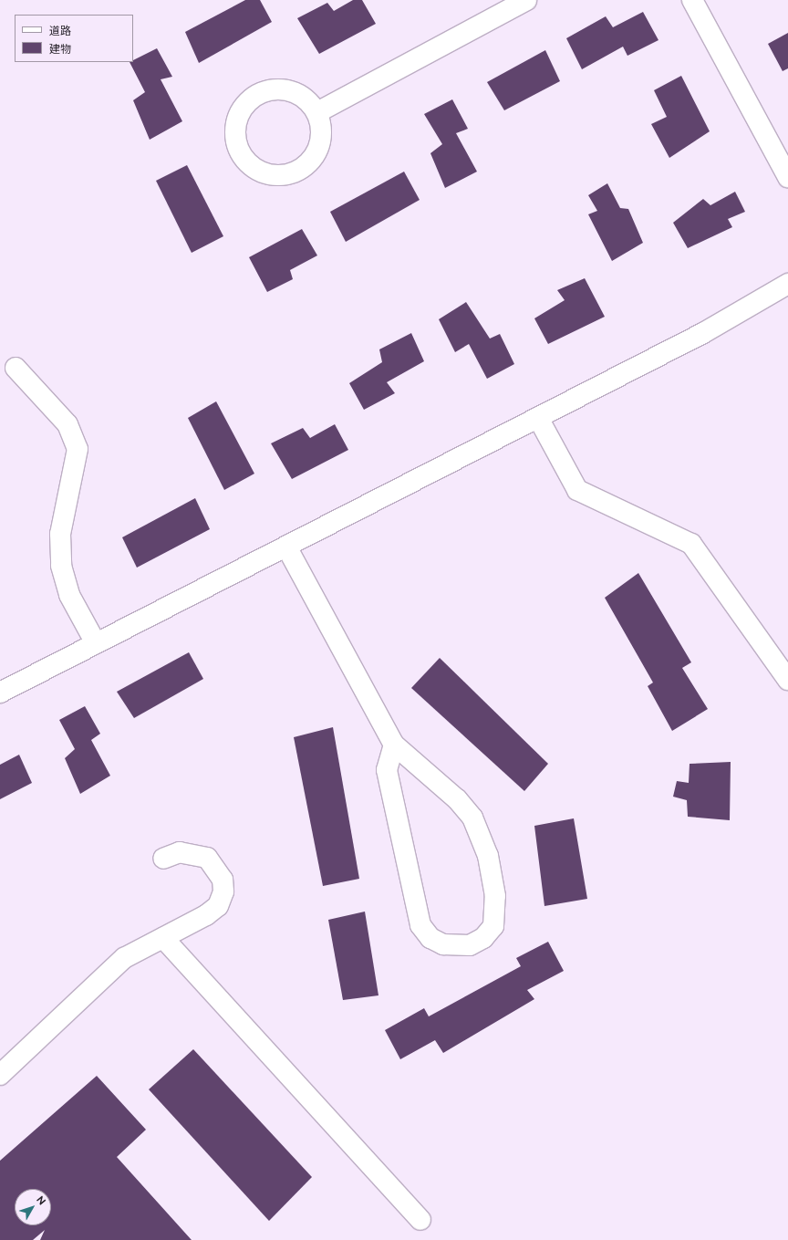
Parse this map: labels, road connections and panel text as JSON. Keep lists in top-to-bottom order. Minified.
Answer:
{"legend":["道路","建物"],"north":"top right"}
